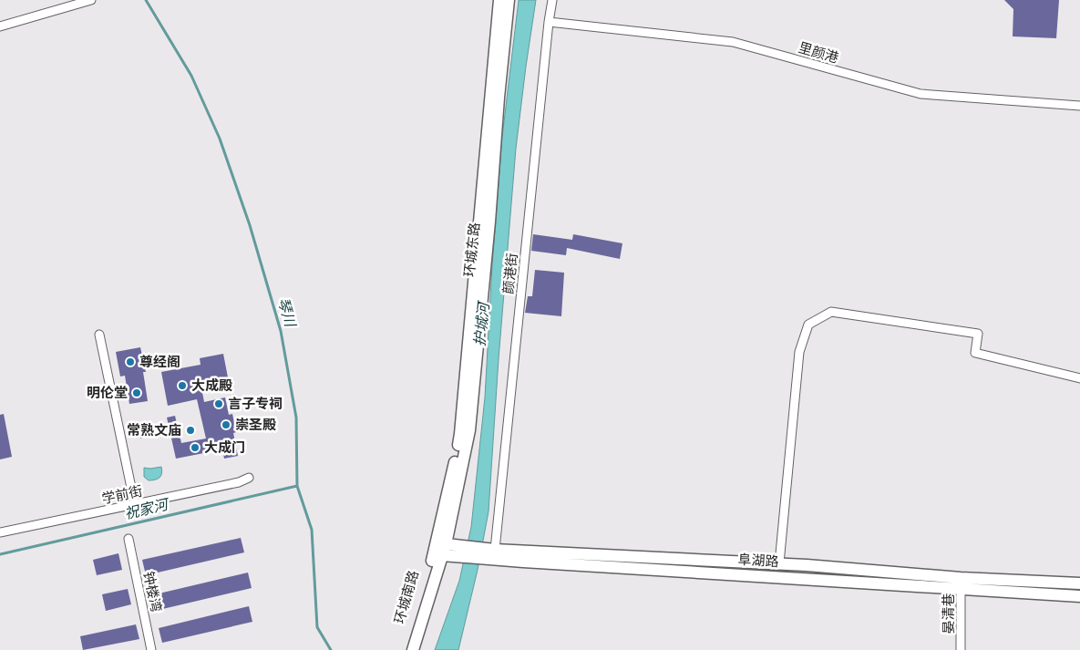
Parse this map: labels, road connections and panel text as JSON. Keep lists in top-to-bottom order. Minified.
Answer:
{"streets":{"main road":["环城东路","阜湖路","环城南路"],"street":["里颜港","颜港街","学前街","钟楼湾","晏清巷"]},"crossings":[["里颜港","颜港街"],["环城东路","阜湖路"],["环城东路","环城南路"],["颜港街","阜湖路"],["阜湖路","环城南路"],["阜湖路","晏清巷"]],"water":["琴川","护城河","祝家河"],"places":["尊经阁","大成殿","明伦堂","言子专祠","崇圣殿","常熟文庙","大成门"]}
